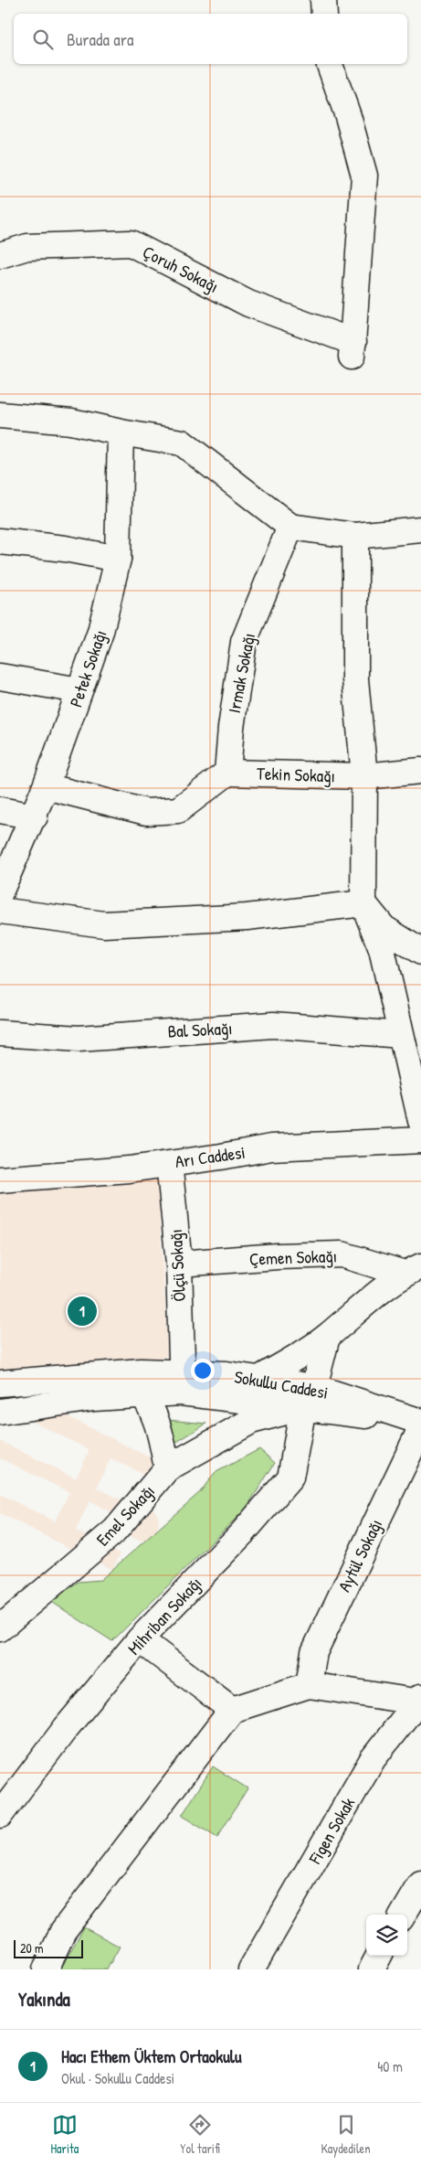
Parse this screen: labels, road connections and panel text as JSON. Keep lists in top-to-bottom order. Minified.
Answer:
{"streets":{"street":["Çoruh Sokağı","Petek Sokağı","Irmak Sokağı","Tekin Sokağı","Bal Sokağı","Arı Caddesi","Çemen Sokağı","Ölçü Sokağı","Sokullu Caddesi","Emel Sokağı","Aytül Sokağı","Mihriban Sokağı","Figen Sokak"]},"crossings":[["Irmak Sokağı","Tekin Sokağı"],["Çemen Sokağı","Ölçü Sokağı"],["Sokullu Caddesi","Emel Sokağı"],["Sokullu Caddesi","Mihriban Sokağı"]],"scale_bar":"20 m","page":{"search":"Burada ara","pins":"1","scale":"20 m","heading":"Yakında","list":[{"mark":"1","name":"Hacı Ethem Üktem Ortaokulu","note":"Okul · Sokullu Caddesi","value":"40 m"}],"nav":["Harita","Yol tarifi","Kaydedilen"]}}
